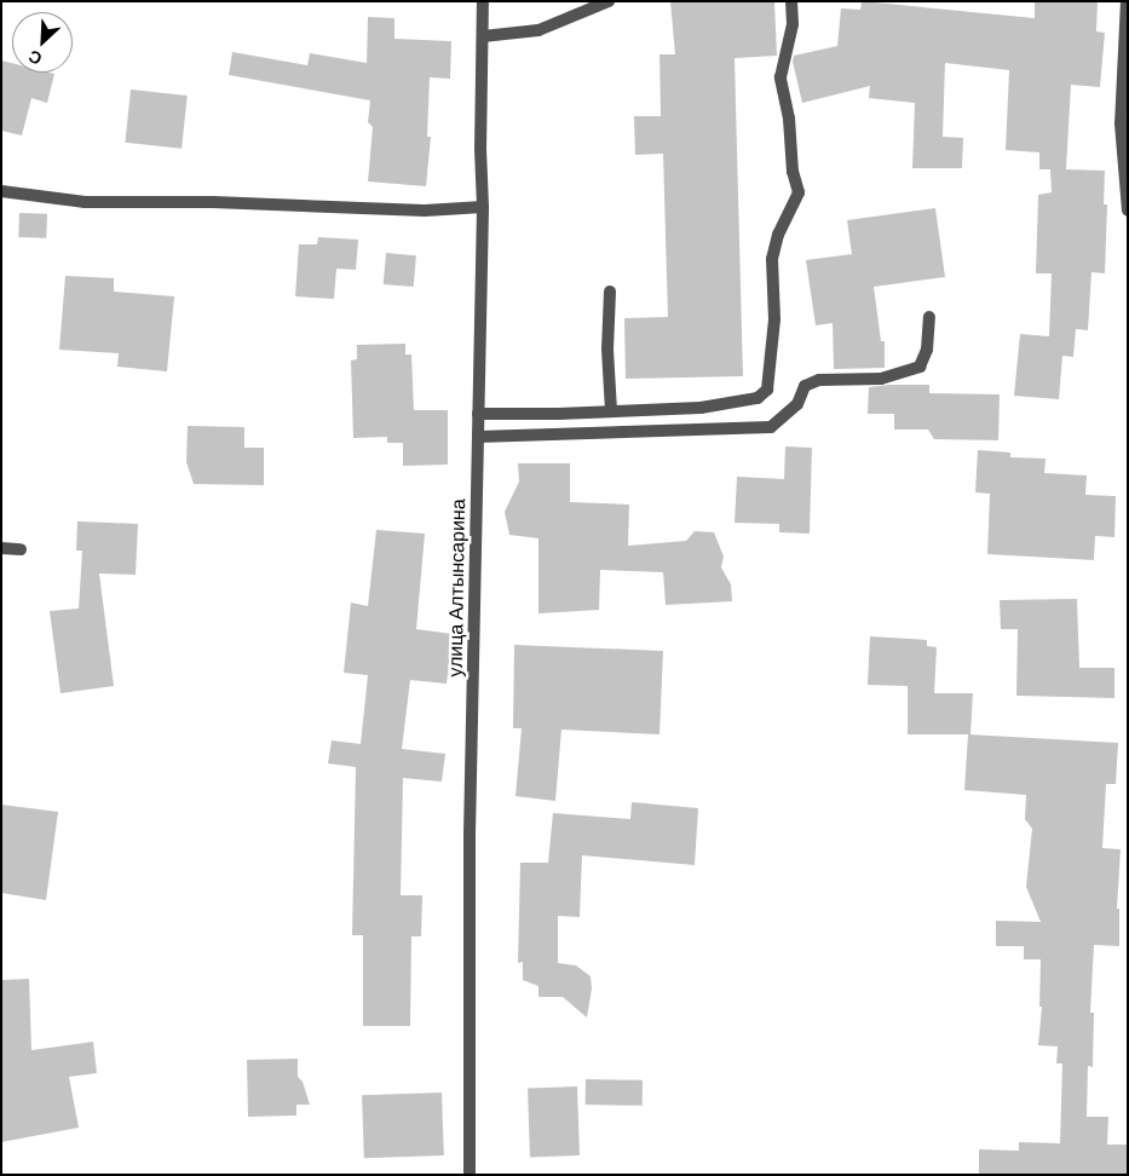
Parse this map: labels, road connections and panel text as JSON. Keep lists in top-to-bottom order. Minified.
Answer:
{"streets":{"street":["улица Алтынсарина"]},"north":"bottom left"}
